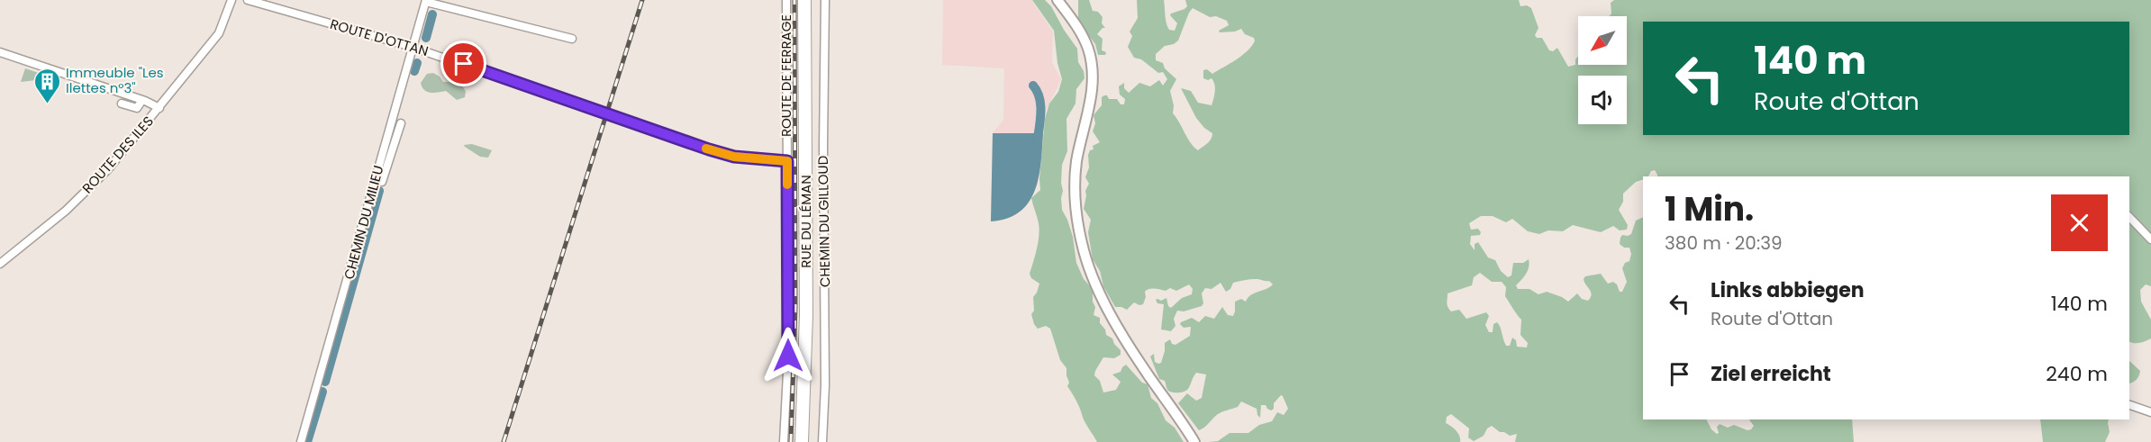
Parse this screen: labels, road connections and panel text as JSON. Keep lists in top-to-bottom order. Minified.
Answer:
{"streets":{"main road":["RUE DU LÉMAN"],"street":["ROUTE D'OTTAN","ROUTE DE FERRAGE","ROUTE DES ILES","CHEMIN DU GILLOUD","CHEMIN DU MILIEU"]},"crossings":[["ROUTE D'OTTAN","ROUTE DE FERRAGE"],["ROUTE D'OTTAN","CHEMIN DU MILIEU"]],"places":{"building":["Immeuble \"Les Ilettes n°3\""]},"north":"bottom left","page":{"turn":["140 m","Route d'Ottan"],"heading":["1 Min.","380 m · 20:39"],"list":[{"name":"Links abbiegen","note":"Route d'Ottan","value":"140 m"},{"name":"Ziel erreicht","value":"240 m"}]}}
